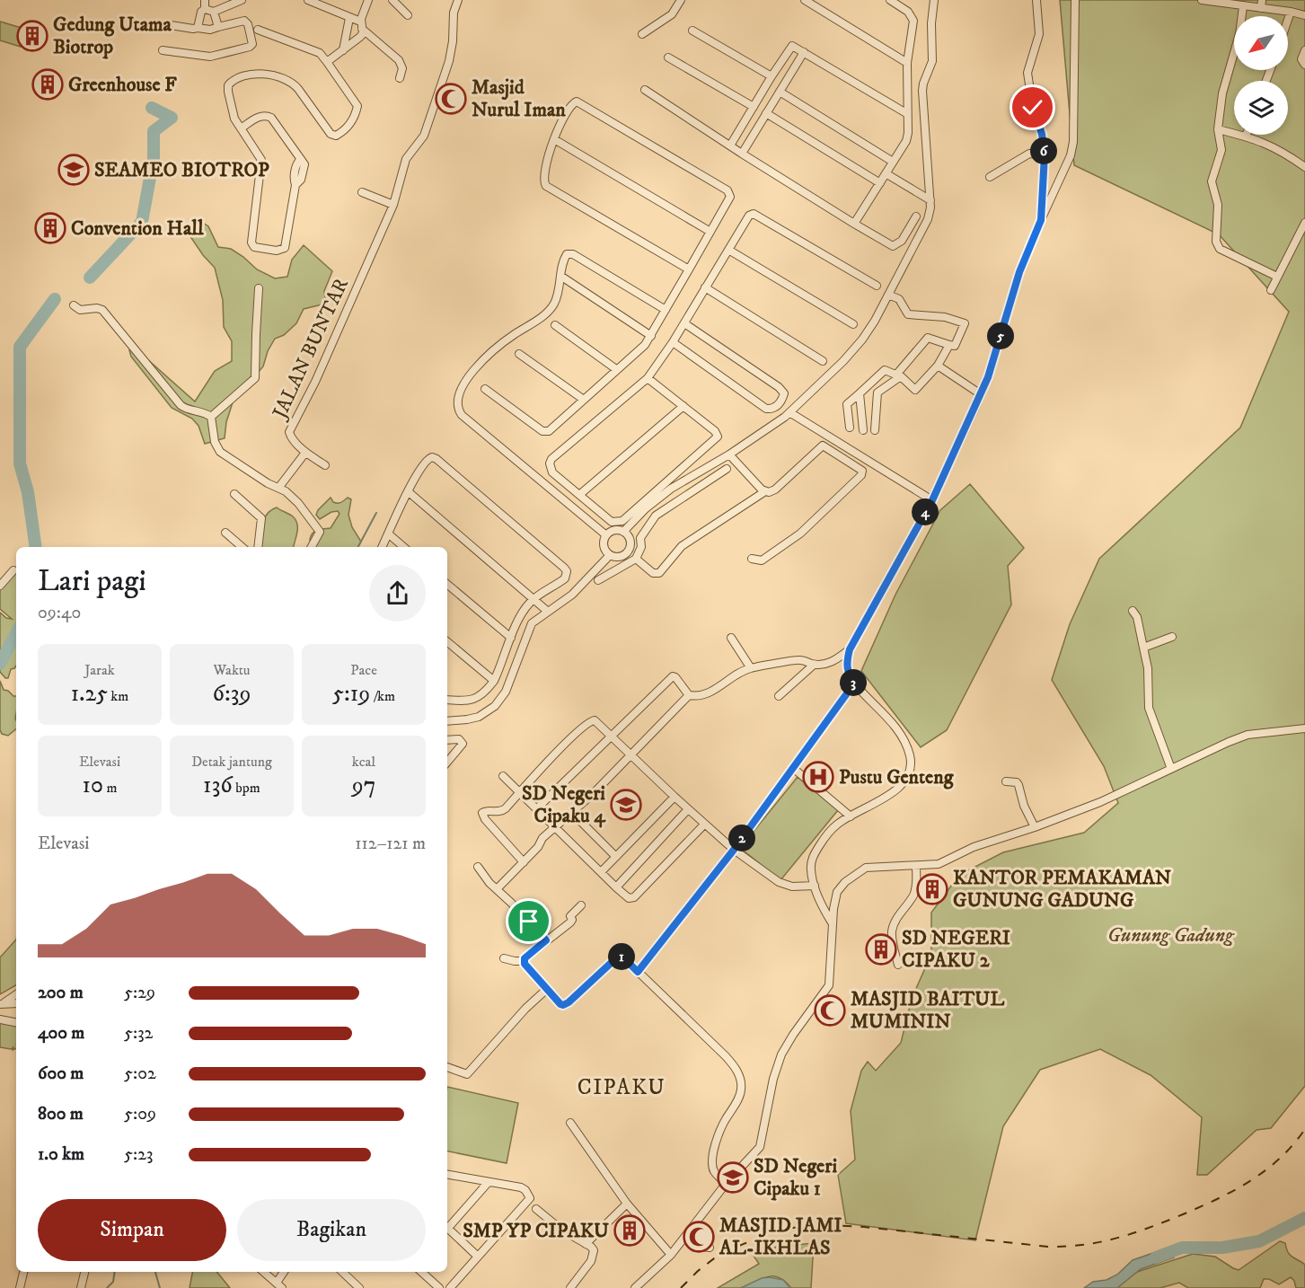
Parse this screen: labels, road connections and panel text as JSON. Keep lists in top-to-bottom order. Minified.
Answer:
{"streets":{"street":["JALAN BUNTAR"]},"districts":["CIPAKU"],"parks":["Gunung Gadung"],"places":{"building":["Gedung Utama Biotrop","Greenhouse F","Convention Hall","KANTOR PEMAKAMAN GUNUNG GADUNG","SD NEGERI CIPAKU 2","SMP YP CIPAKU"],"mosque":["Masjid Nurul Iman","MASJID BAITUL MUMININ","MASJID JAMI AL-IKHLAS"],"school or university":["SEAMEO BIOTROP","SD Negeri Cipaku 4","SD Negeri Cipaku 1"],"hospital":["Pustu Genteng"]},"north":"bottom left","page":{"pins":["6","5","4","3","2","1"],"heading":["Lari pagi","09:40"],"stats":[["Jarak","1.25 km"],["Waktu","6:39"],["Pace","5:19 /km"],["Elevasi","10 m"],["Detak jantung","136 bpm"],["kcal","97"]],"chart":["Elevasi","112–121 m"],"list":[{"name":"200 m","note":"5:29"},{"name":"400 m","note":"5:32"},{"name":"600 m","note":"5:02"},{"name":"800 m","note":"5:09"},{"name":"1.0 km","note":"5:23"}],"buttons":["Simpan","Bagikan"]}}
